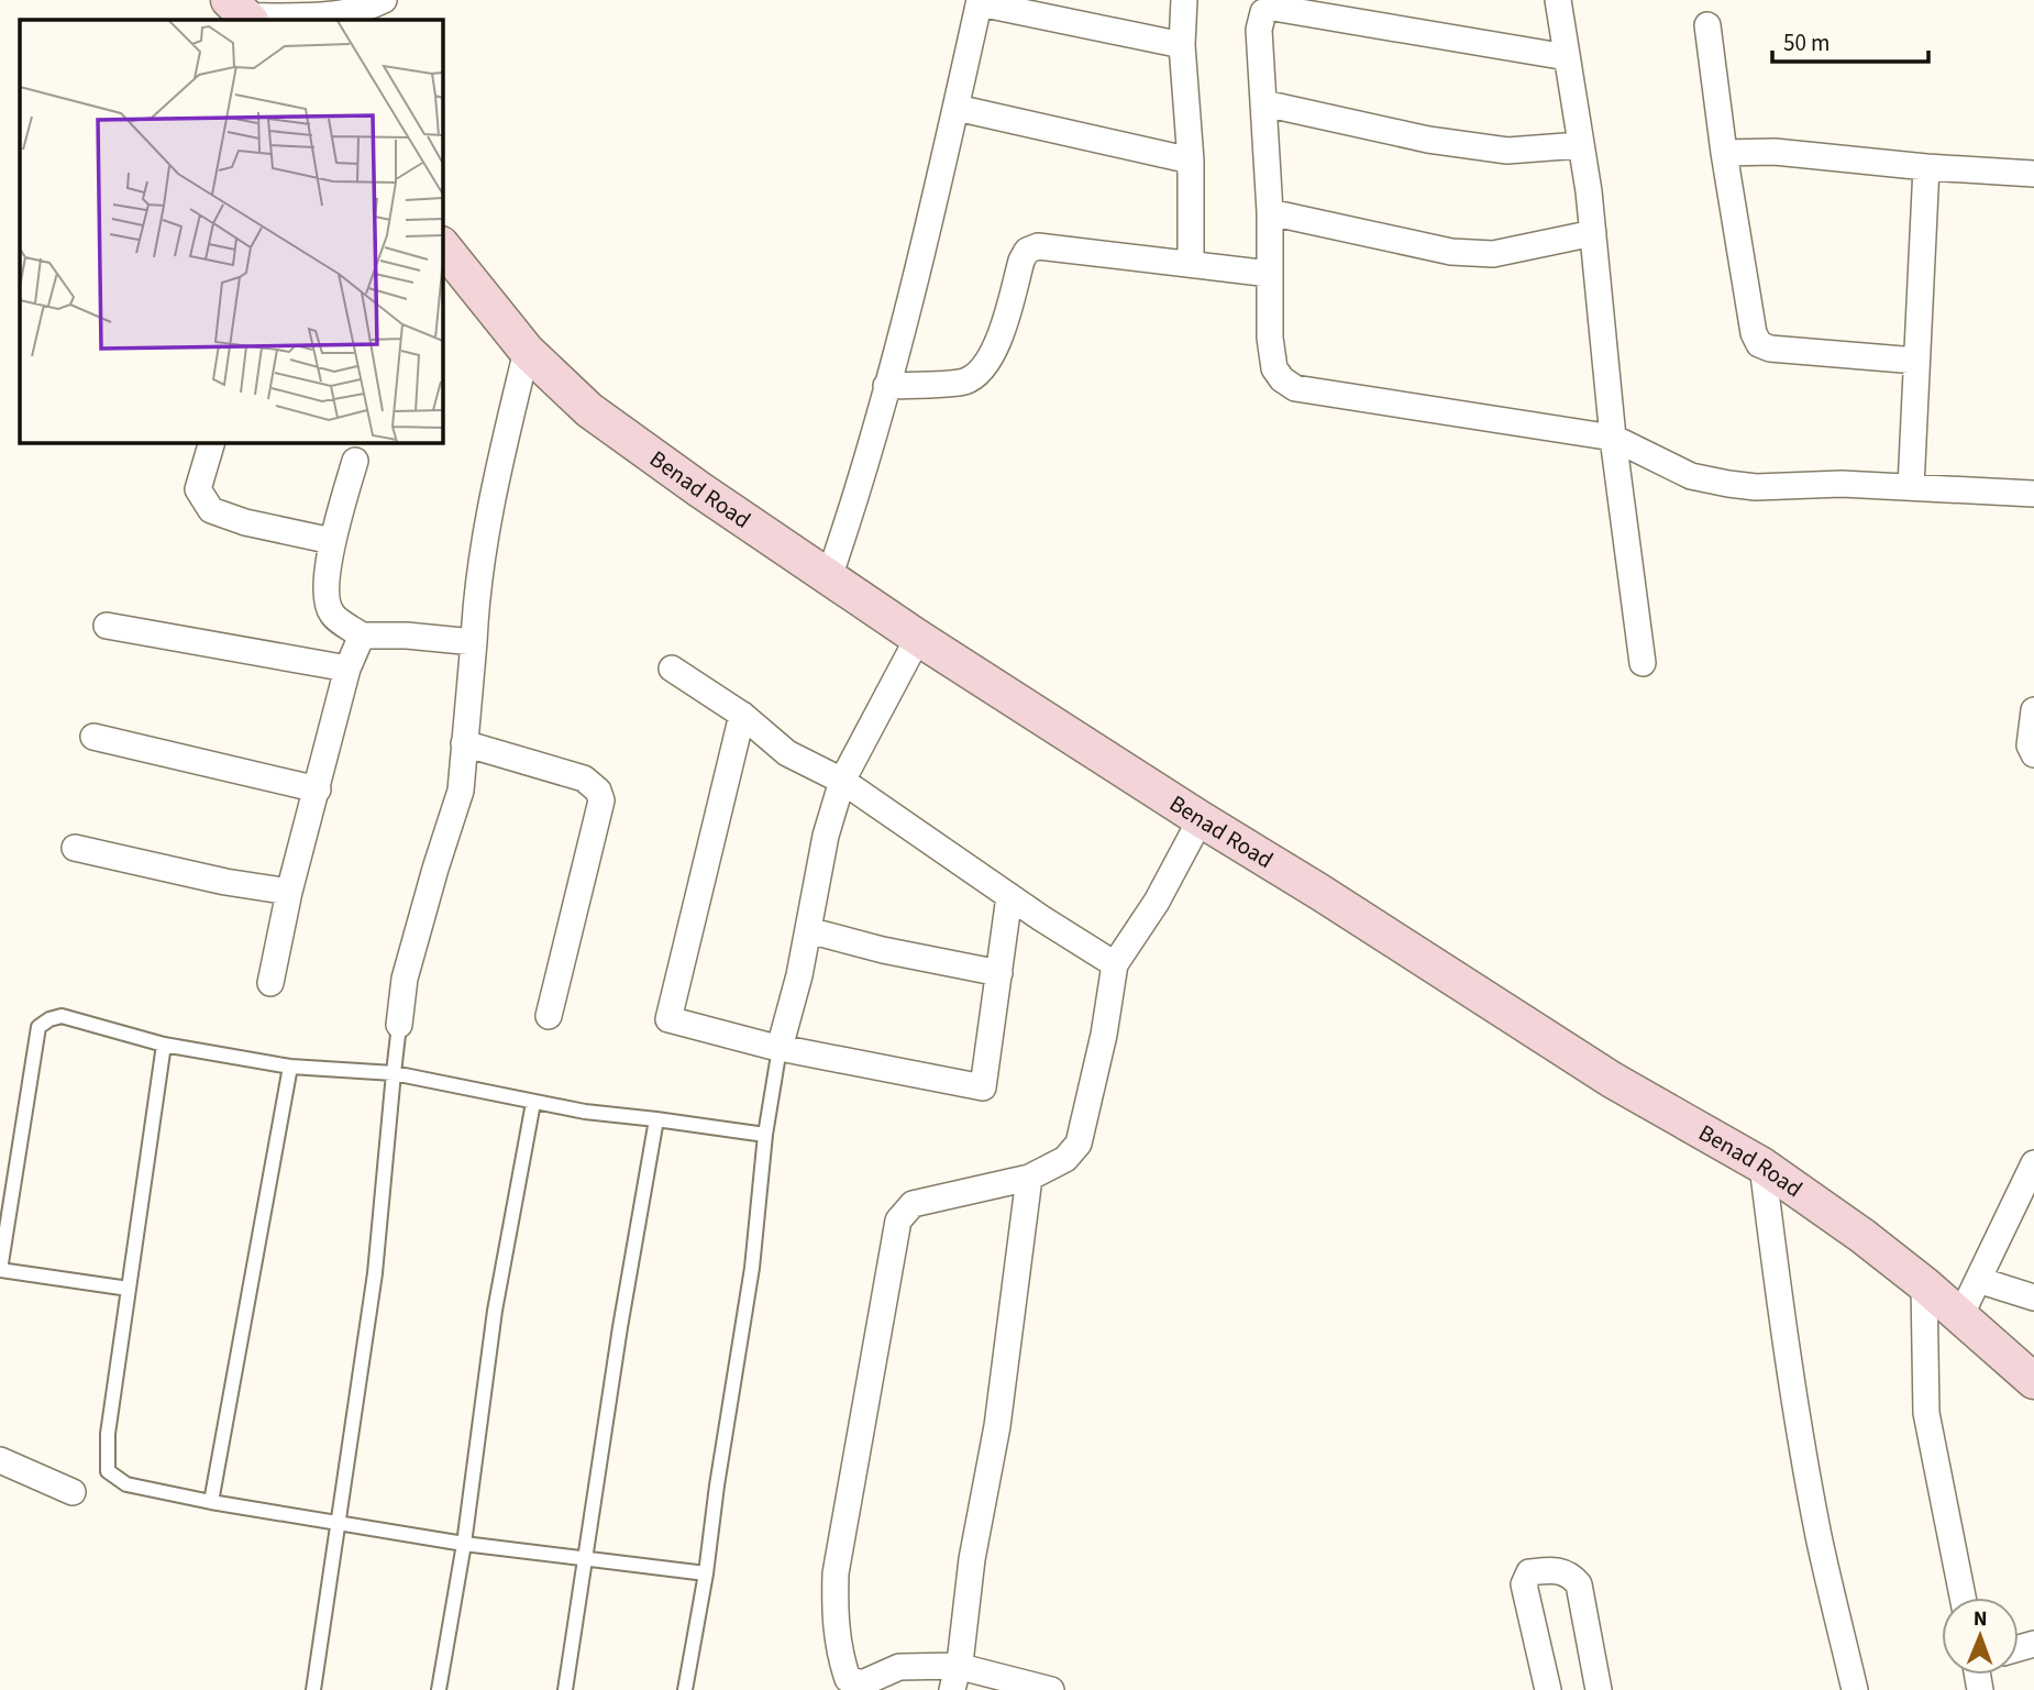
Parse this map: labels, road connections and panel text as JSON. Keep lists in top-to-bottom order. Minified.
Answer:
{"streets":{"main road":["Benad Road"]},"scale_bar":"50 m","north":"top"}
